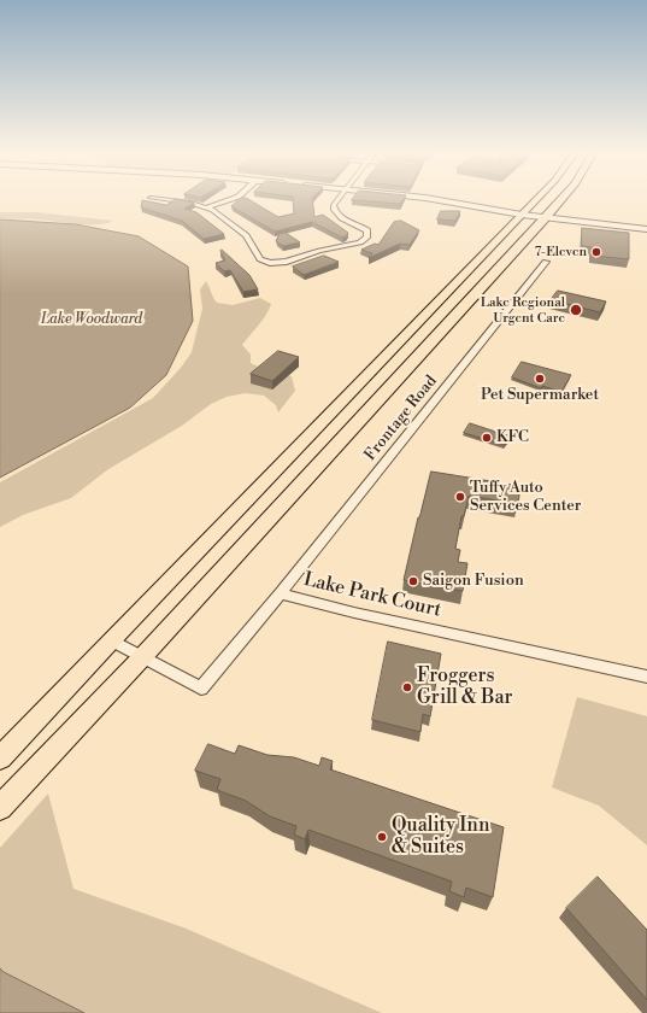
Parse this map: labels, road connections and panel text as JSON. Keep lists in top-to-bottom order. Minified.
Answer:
{"streets":{"street":["Frontage Road","Lake Park Court"]},"crossings":[["Frontage Road","Lake Park Court"]],"water":["Lake Woodward"],"places":["7-Eleven","Lake Regional Urgent Care","Pet Supermarket","KFC","Tuffy Auto Services Center","Saigon Fusion","Froggers Grill & Bar","Quality Inn & Suites"]}
